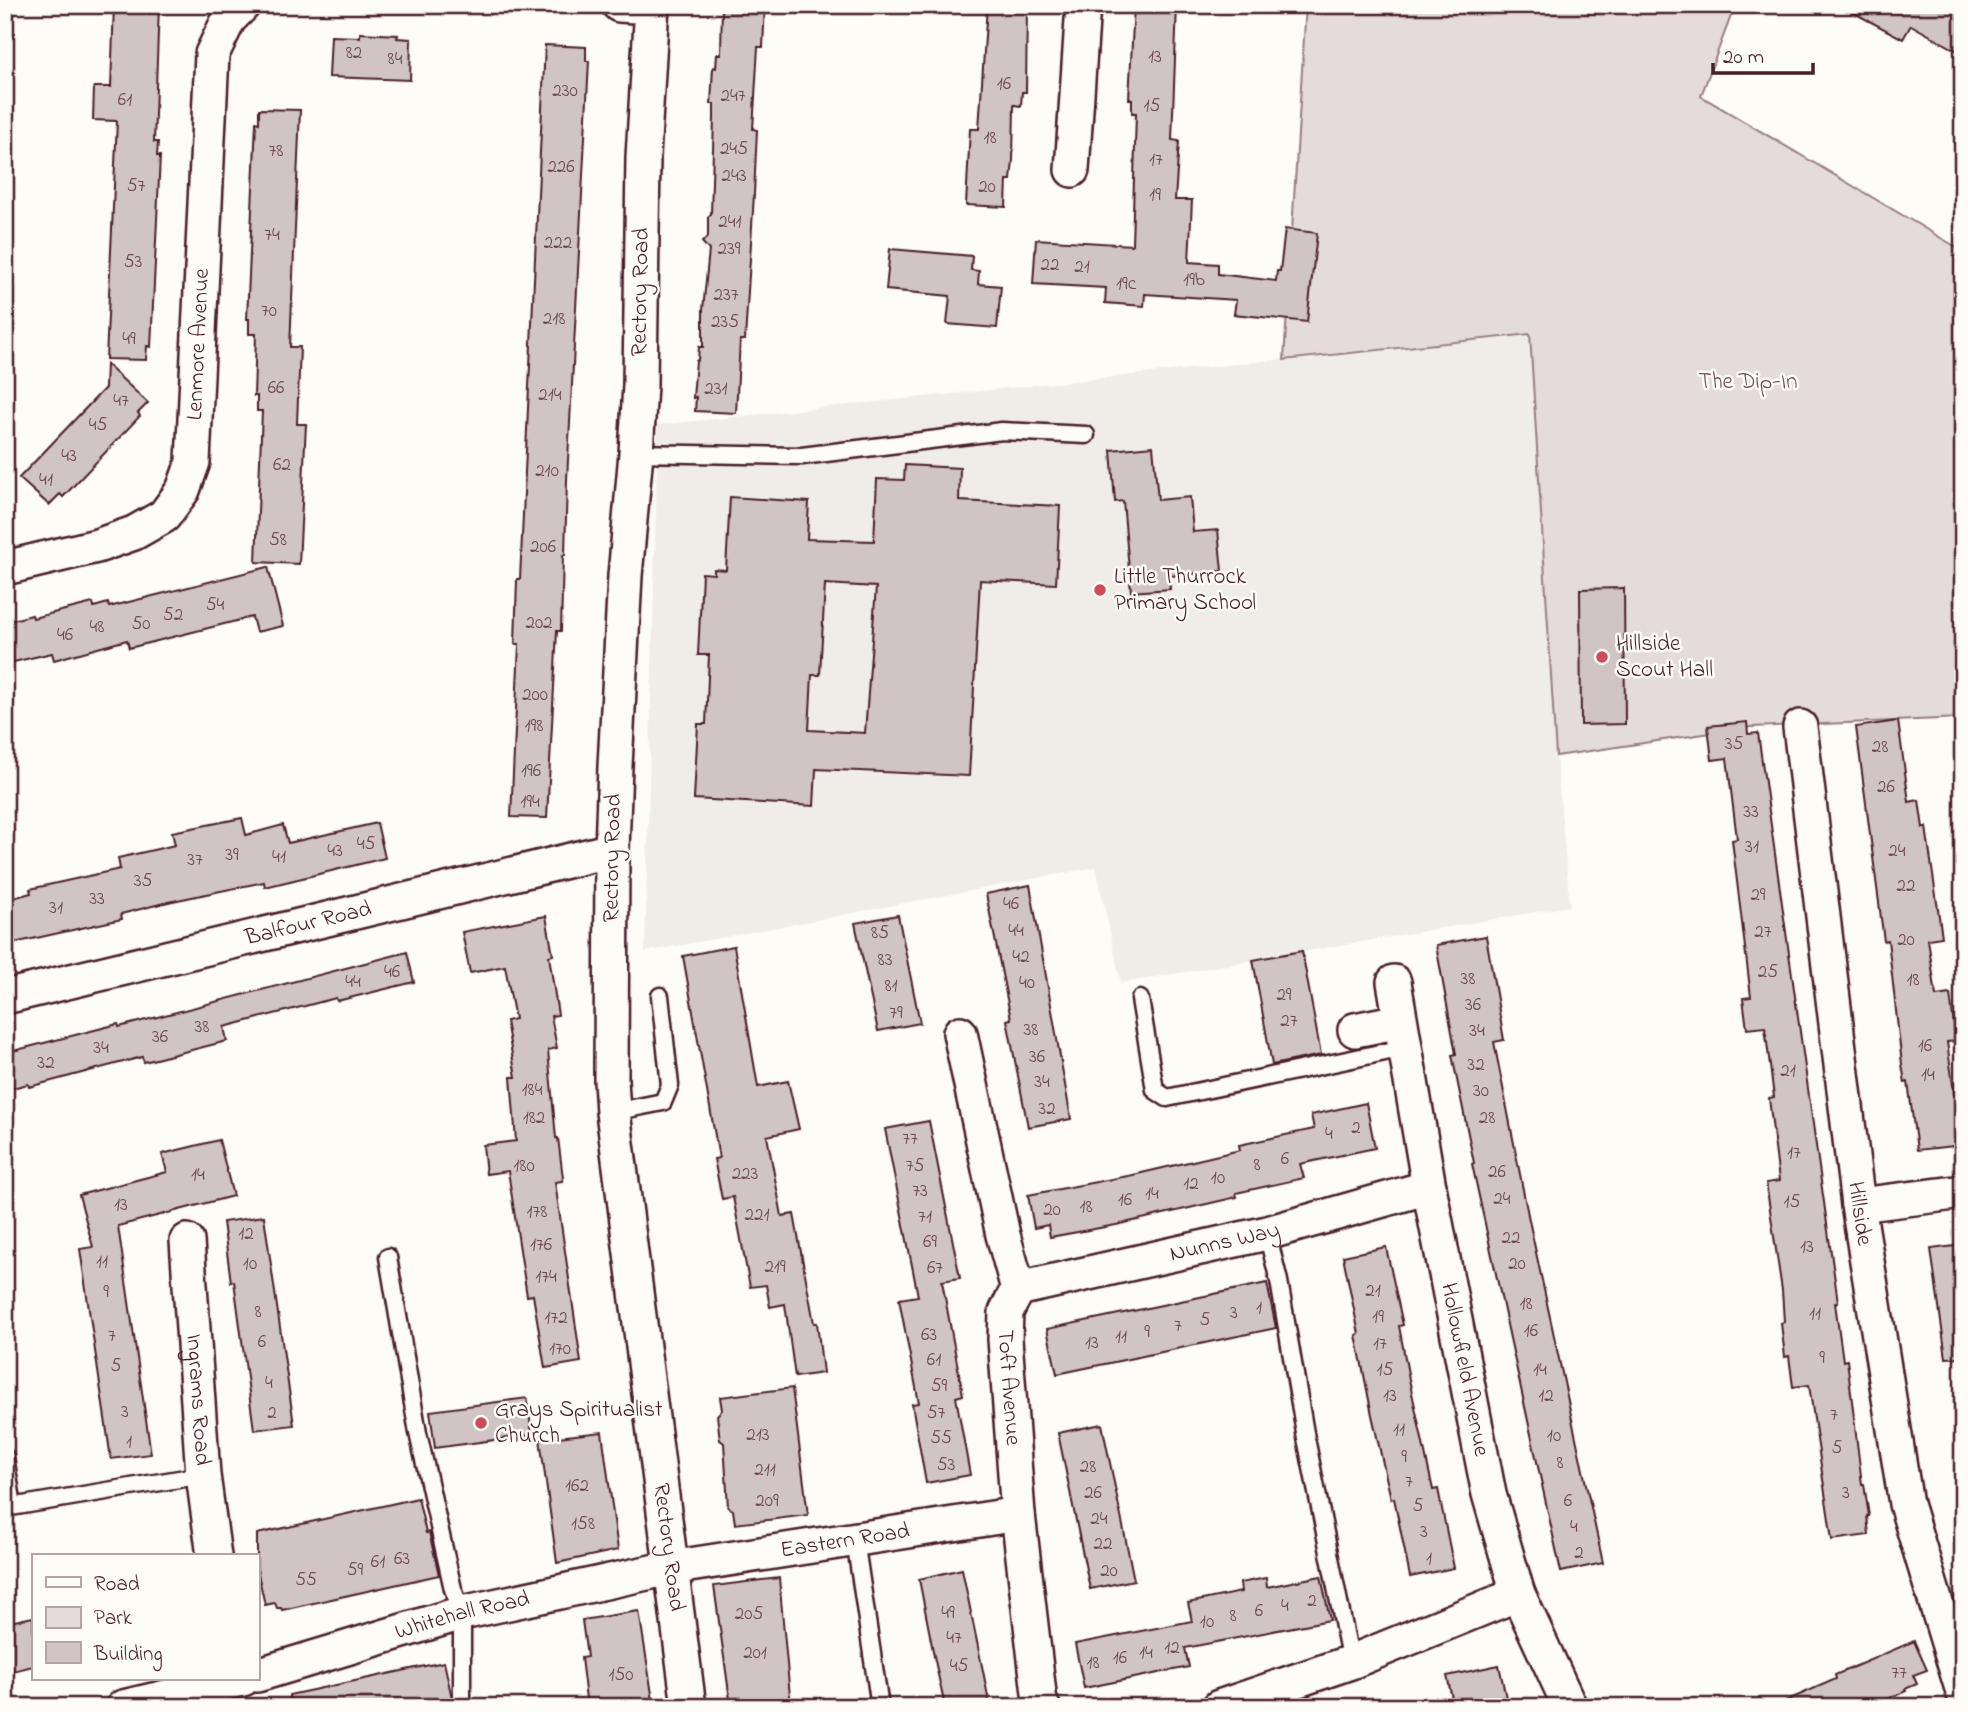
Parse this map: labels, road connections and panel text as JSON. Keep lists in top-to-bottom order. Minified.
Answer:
{"streets":{"street":["Rectory Road","Lenmore Avenue","Balfour Road","Hillside","Nunns Way","Hollowfield Avenue","Toft Avenue","Ingrams Road","Eastern Road","Whitehall Road"]},"crossings":[["Rectory Road","Balfour Road"],["Rectory Road","Eastern Road"],["Rectory Road","Whitehall Road"],["Nunns Way","Hollowfield Avenue"],["Nunns Way","Toft Avenue"],["Toft Avenue","Eastern Road"],["Eastern Road","Whitehall Road"]],"parks":["The Dip-In"],"places":["Little Thurrock Primary School","Hillside Scout Hall","Grays Spiritualist Church"],"house_numbers":["82","13","84","16","230","247","61","15","18","245","78","17","226","243","57","20","19","241","74","222","239","53","22","21","19b","19c","237","70","218","235","49","66","231","214","47","45","43","62","210","41","58","206","54","52","202","50","48","46","200","198","35","28","196","26","194","33","45","31","43","24","39","41","37","35","22","29","33","46","31","44","27","85","20","42","83","46","25","38","18","44","40","81","29","36","79","27","38","38","34","36","16","34","36","32","32","21","14","34","184","30","32","182","28","2","4","77","17","6","8","180","75","26","223","14","10","12","73","14","24","16","15","13","18","20","178","221","71","12","22","69","176","13","11","10","20","219","67","174","21","9","18","1","8","3","11","19","172","5","7","16","9","63","7","11","6","13","17","170","9","61","5","15","14","4","59","13","12","3","2","57","7","11","213","10","55","1","5","9","8","53","28","211","7","162","26","3","209","6","5","24","158","4","3","22","2","63","1","61","59","20","55","2","4","6","49","205","8","10","47","12","201","14","16","18","45","77","150"],"legend":["Road","Park","Building"],"scale_bar":"20 m"}
